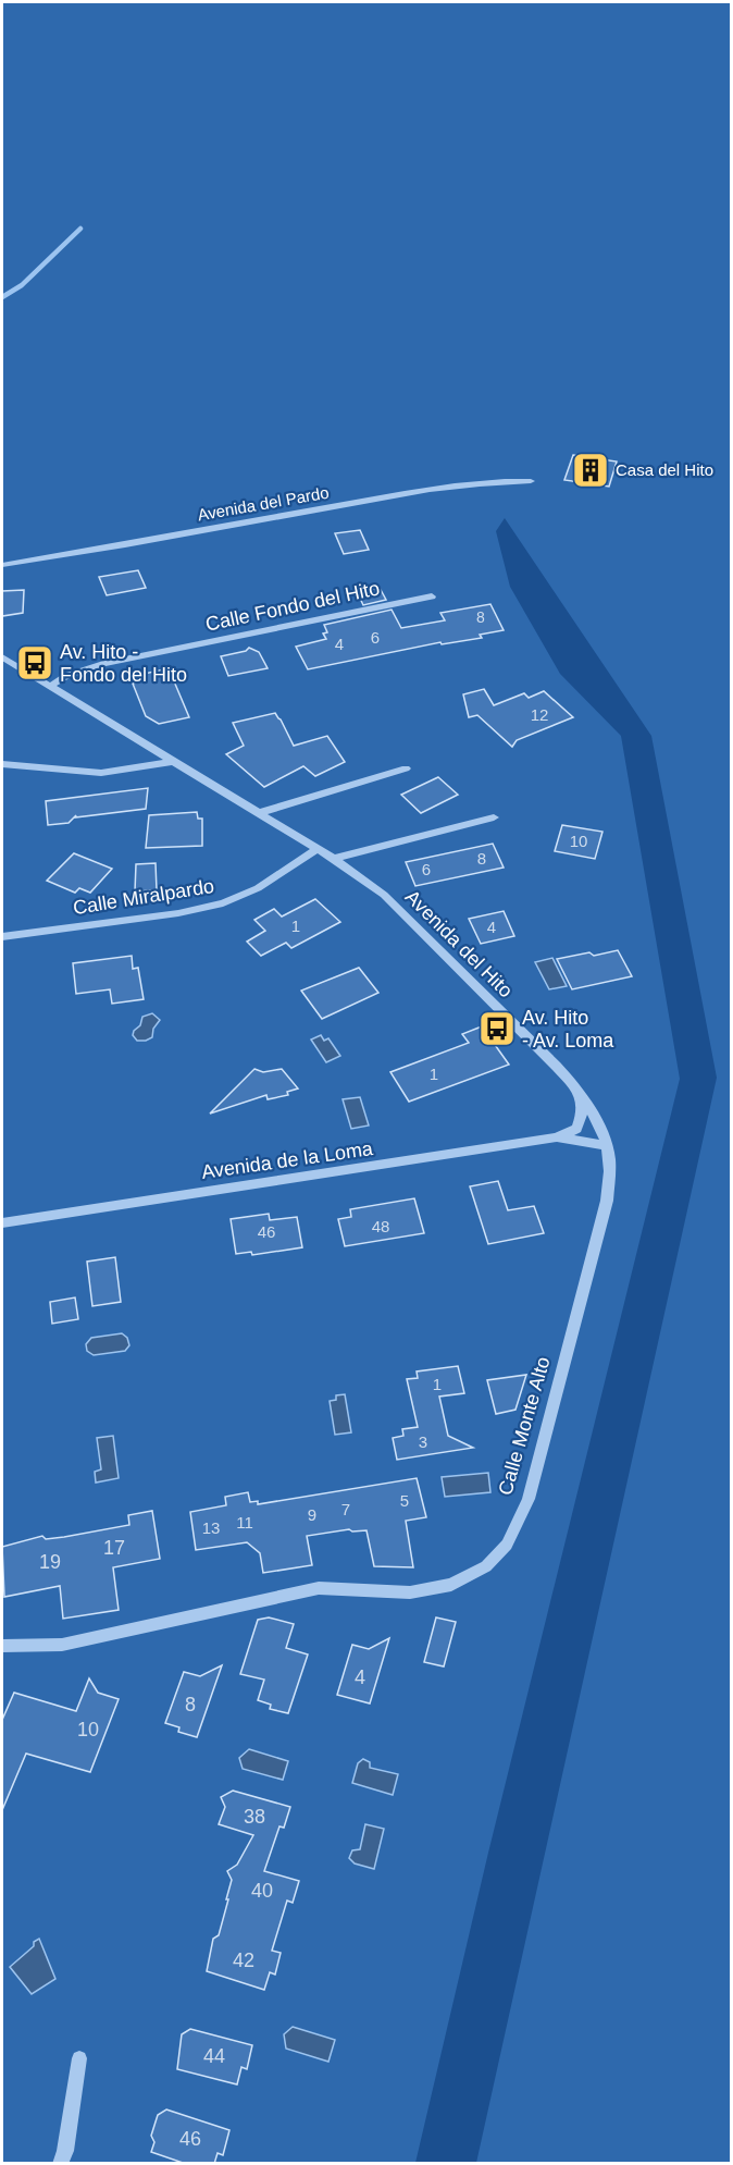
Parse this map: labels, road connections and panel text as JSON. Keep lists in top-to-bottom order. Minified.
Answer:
{"streets":{"street":["Avenida del Pardo","Calle Fondo del Hito","Calle Miralpardo","Avenida del Hito","Avenida de la Loma","Calle Monte Alto"]},"crossings":[["Calle Fondo del Hito","Avenida del Hito"],["Calle Miralpardo","Avenida del Hito"],["Avenida del Hito","Avenida de la Loma"],["Avenida del Hito","Calle Monte Alto"],["Avenida de la Loma","Calle Monte Alto"]],"places":{"building":["Casa del Hito"],"bus stop":["Av. Hito - Fondo del Hito","Av. Hito - Av. Loma"]},"house_numbers":["8","6","4","12","10","8","6","1","4","1","48","46","1","3","5","7","9","11","13","17","19","4","8","10","38","40","42","44","46"]}
